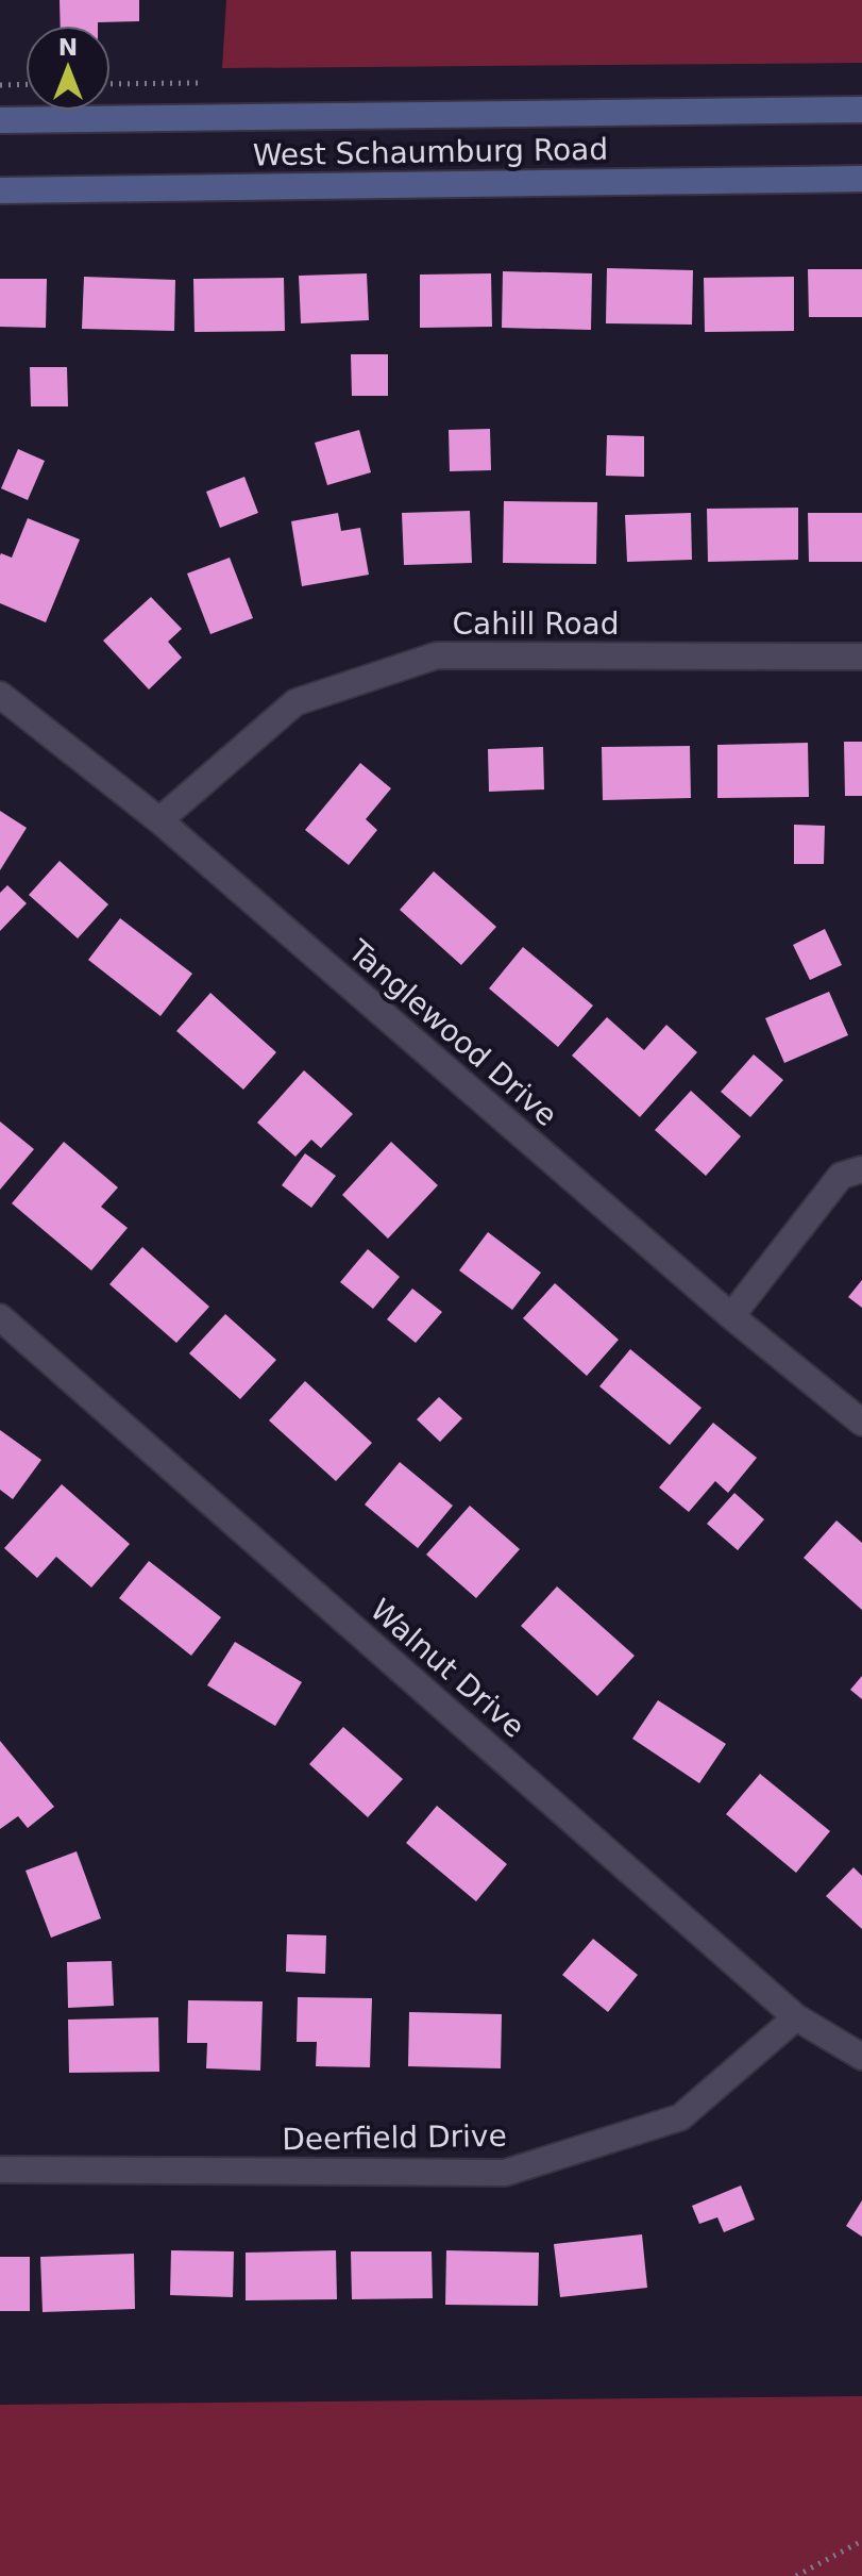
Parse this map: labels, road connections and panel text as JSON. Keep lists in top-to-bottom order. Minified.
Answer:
{"streets":{"main road":["West Schaumburg Road"],"street":["Cahill Road","Tanglewood Drive","Walnut Drive","Deerfield Drive"]},"crossings":[["Cahill Road","Tanglewood Drive"],["Walnut Drive","Deerfield Drive"]],"north":"top"}
